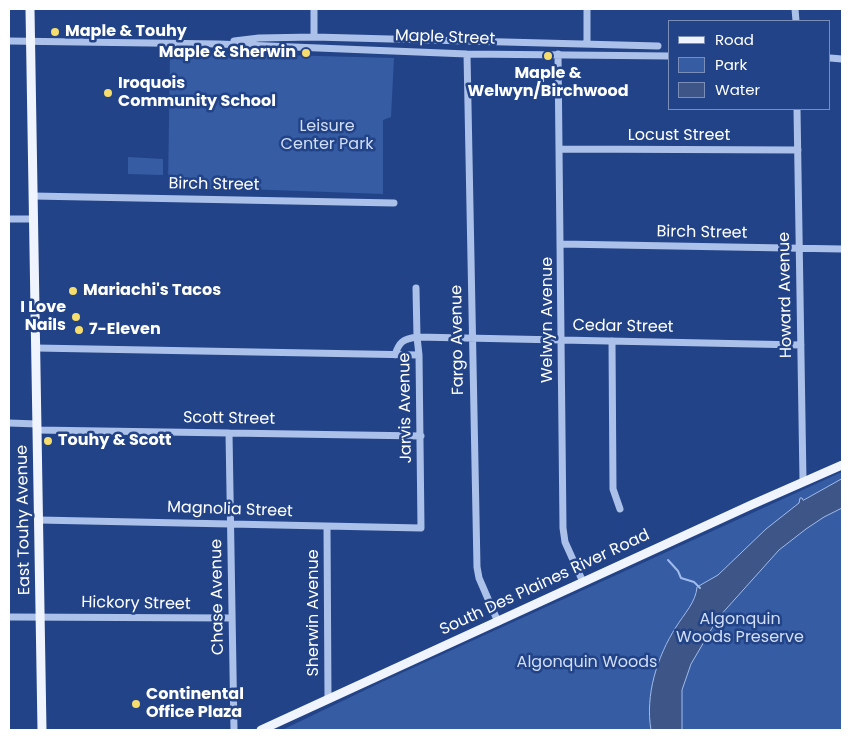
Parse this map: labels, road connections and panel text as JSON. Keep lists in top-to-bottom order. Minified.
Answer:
{"streets":{"main road":["East Touhy Avenue","South Des Plaines River Road"],"street":["Maple Street","Locust Street","Birch Street","Howard Avenue","Welwyn Avenue","Cedar Street","Fargo Avenue","Jarvis Avenue","Scott Street","Magnolia Street","Chase Avenue","Hickory Street","Sherwin Avenue"]},"crossings":[["Maple Street","Welwyn Avenue"],["Maple Street","Fargo Avenue"],["Maple Street","East Touhy Avenue"],["Locust Street","Howard Avenue"],["Locust Street","Welwyn Avenue"],["Birch Street","Howard Avenue"],["Birch Street","Welwyn Avenue"],["Birch Street","East Touhy Avenue"],["Howard Avenue","Cedar Street"],["Howard Avenue","South Des Plaines River Road"],["Welwyn Avenue","Cedar Street"],["Welwyn Avenue","South Des Plaines River Road"],["Cedar Street","Fargo Avenue"],["Cedar Street","Jarvis Avenue"],["Fargo Avenue","South Des Plaines River Road"],["Jarvis Avenue","Scott Street"],["Jarvis Avenue","Magnolia Street"],["Scott Street","East Touhy Avenue"],["Scott Street","Chase Avenue"],["Magnolia Street","East Touhy Avenue"],["Magnolia Street","Chase Avenue"],["Magnolia Street","Sherwin Avenue"],["East Touhy Avenue","Hickory Street"],["South Des Plaines River Road","Sherwin Avenue"],["Chase Avenue","Hickory Street"]],"parks":["Leisure Center Park","Algonquin Woods Preserve","Algonquin Woods"],"places":["Maple & Touhy","Maple & Sherwin","Maple & Welwyn/Birchwood","Iroquois Community School","Mariachi's Tacos","I Love Nails","7-Eleven","Touhy & Scott","Continental Office Plaza"],"legend":["Road","Park","Water"]}
